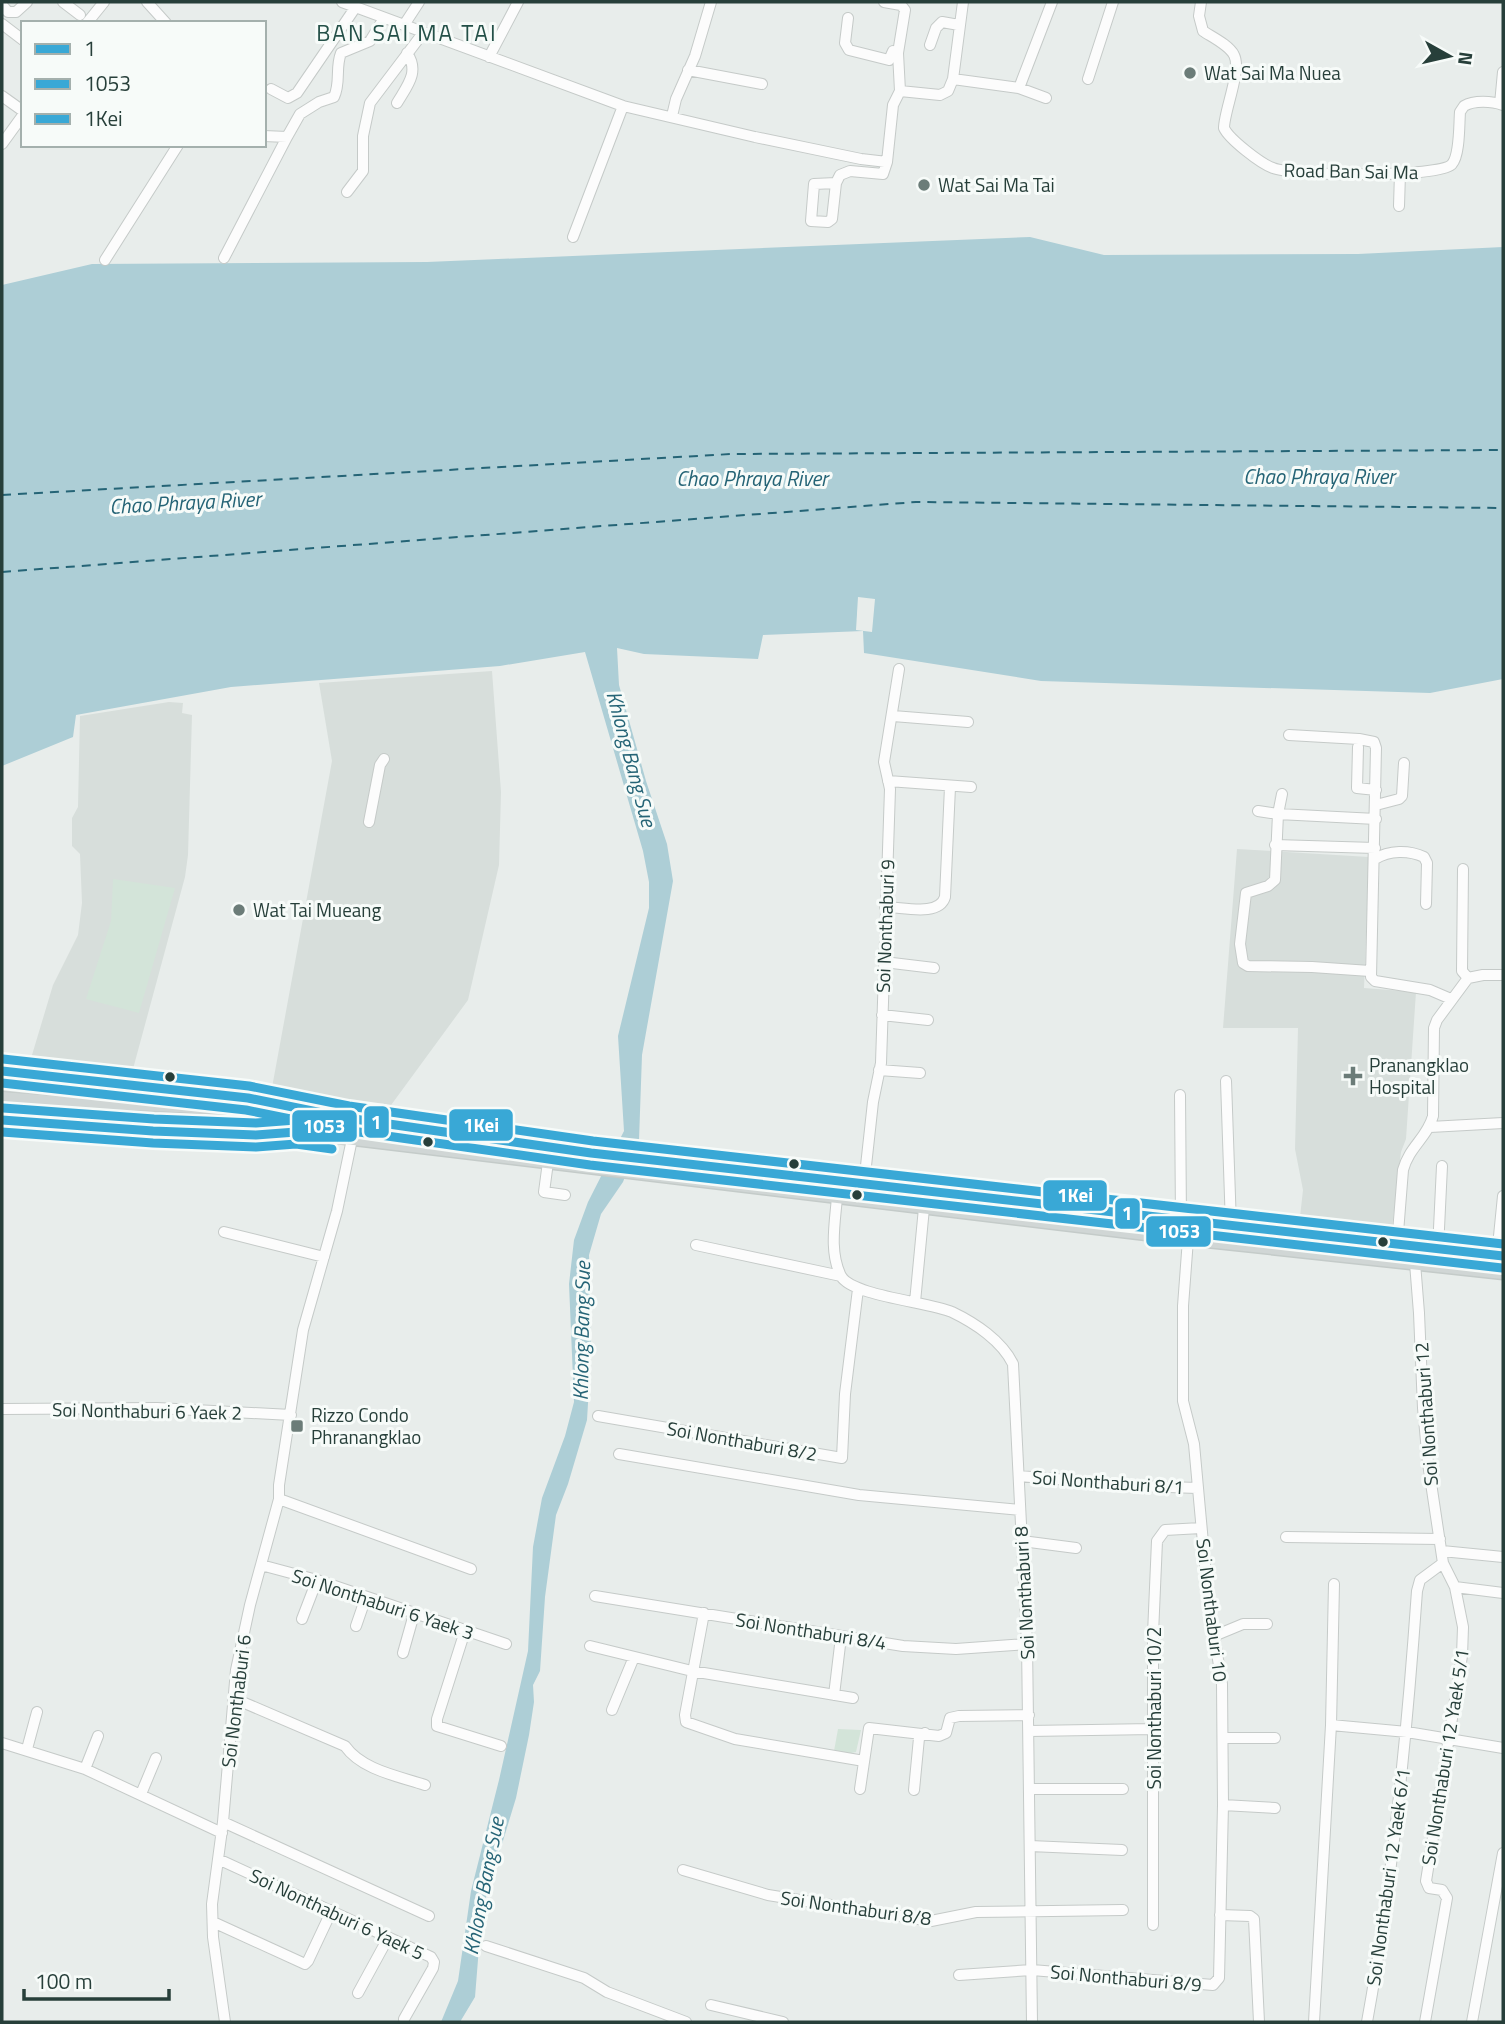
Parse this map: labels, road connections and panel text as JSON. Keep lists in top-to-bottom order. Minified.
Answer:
{"streets":{"street":["Road Ban Sai Ma","Soi Nonthaburi 9","Soi Nonthaburi 6 Yaek 2","Soi Nonthaburi 12","Soi Nonthaburi 8/2","Soi Nonthaburi 8/1","Soi Nonthaburi 8","Soi Nonthaburi 6 Yaek 3","Soi Nonthaburi 10","Soi Nonthaburi 8/4","Soi Nonthaburi 6","Soi Nonthaburi 10/2","Soi Nonthaburi 12 Yaek 5/1","Soi Nonthaburi 12 Yaek 6/1","Soi Nonthaburi 8/8","Soi Nonthaburi 6 Yaek 5","Soi Nonthaburi 8/9"]},"crossings":[["Soi Nonthaburi 6 Yaek 2","Soi Nonthaburi 6"],["Soi Nonthaburi 12","Soi Nonthaburi 12 Yaek 5/1"],["Soi Nonthaburi 12","Soi Nonthaburi 12 Yaek 6/1"],["Soi Nonthaburi 8/2","Soi Nonthaburi 8"],["Soi Nonthaburi 8/1","Soi Nonthaburi 8"],["Soi Nonthaburi 8/1","Soi Nonthaburi 10"],["Soi Nonthaburi 8","Soi Nonthaburi 8/4"],["Soi Nonthaburi 8","Soi Nonthaburi 8/8"],["Soi Nonthaburi 8","Soi Nonthaburi 8/9"],["Soi Nonthaburi 6 Yaek 3","Soi Nonthaburi 6"],["Soi Nonthaburi 10","Soi Nonthaburi 10/2"],["Soi Nonthaburi 10","Soi Nonthaburi 8/9"],["Soi Nonthaburi 6","Soi Nonthaburi 6 Yaek 5"],["Soi Nonthaburi 12 Yaek 5/1","Soi Nonthaburi 12 Yaek 6/1"]],"districts":["BAN SAI MA TAI"],"water":["Chao Phraya River","Khlong Bang Sue"],"places":{"other":["Wat Sai Ma Nuea","Wat Sai Ma Tai","Wat Tai Mueang"],"health":["Pranangklao Hospital"],"transit":["Rizzo Condo Phranangklao"]},"lines":["transit line 1Kei","transit line 1","transit line 1053"],"legend":["1","1053","1Kei"],"scale_bar":"100 m","north":"right"}
